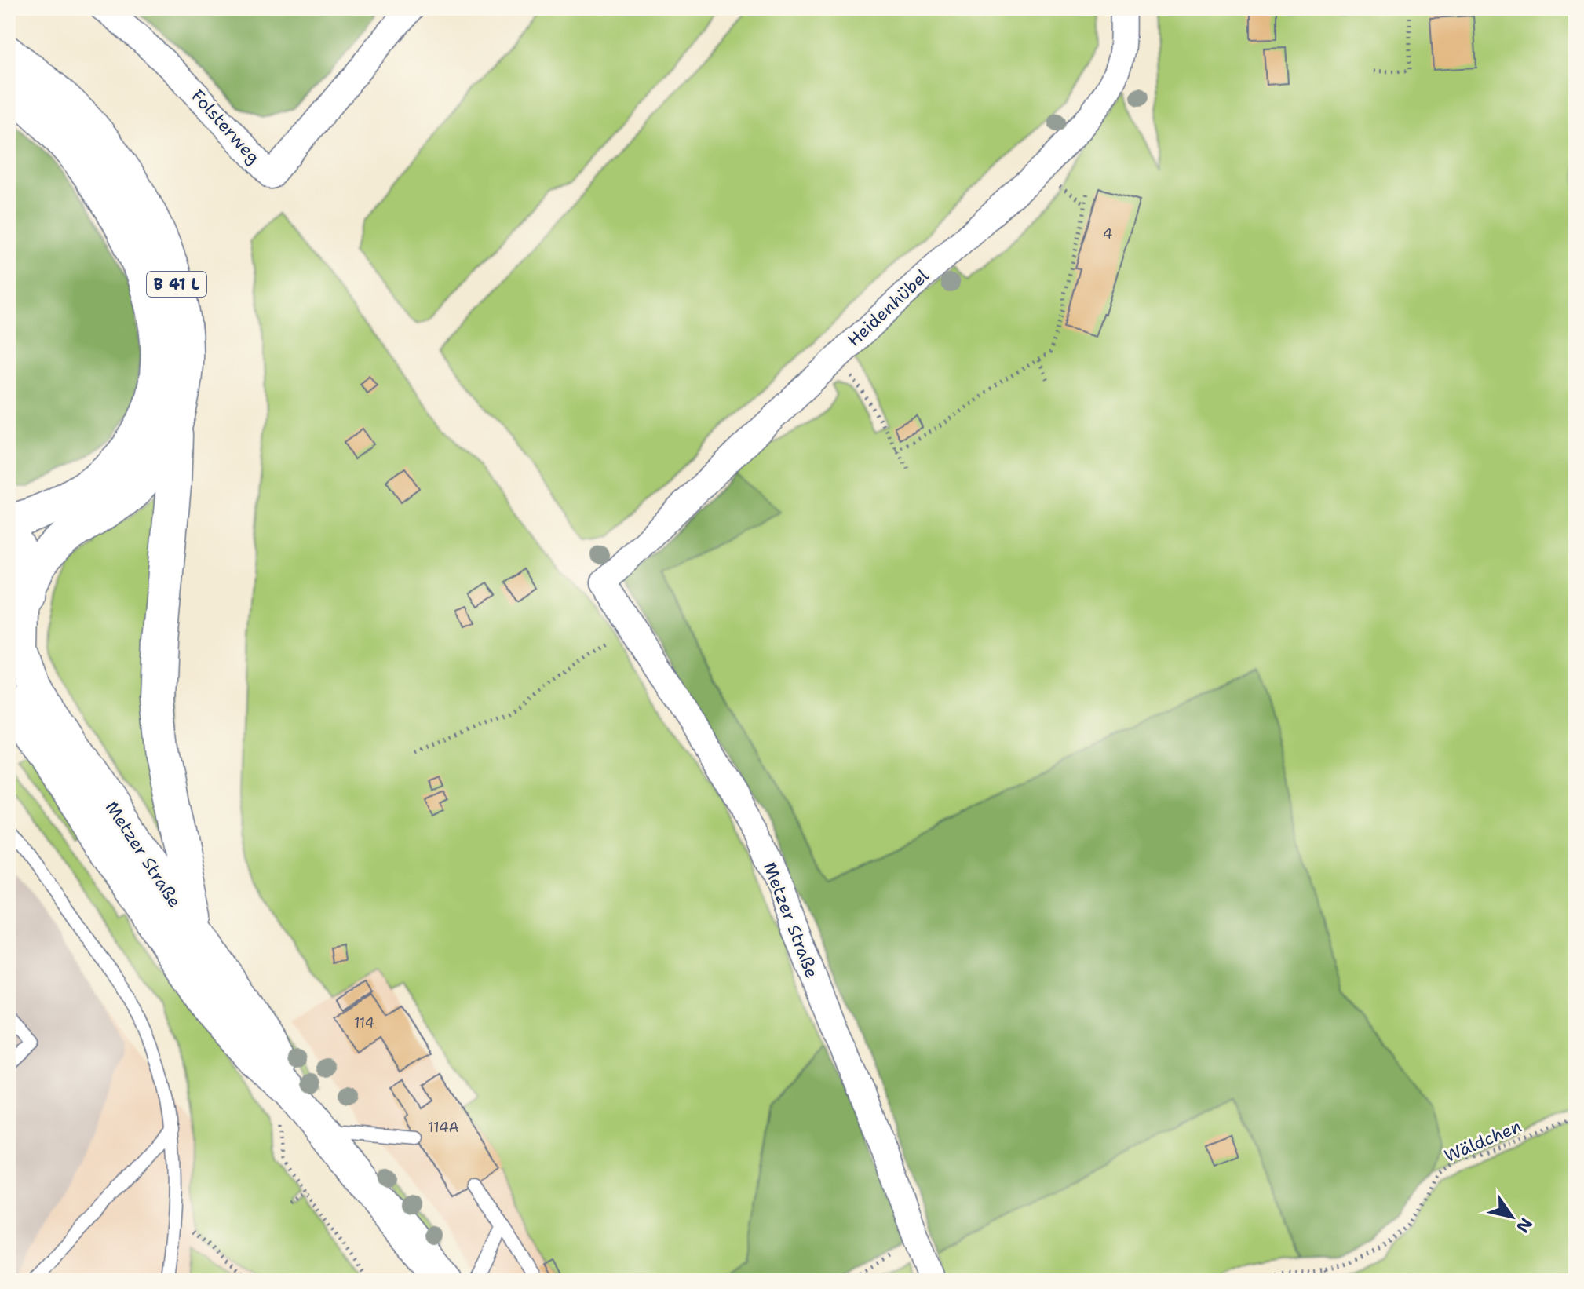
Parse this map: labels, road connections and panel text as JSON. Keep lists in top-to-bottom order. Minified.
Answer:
{"streets":{"main road":["B 41 L","Metzer Straße"],"street":["Folsterweg","Heidenhübel"],"path":["Wäldchen"]},"crossings":[["B 41 L","Metzer Straße"],["Heidenhübel","Metzer Straße"]],"house_numbers":["4","114","114A"],"north":"bottom right"}
